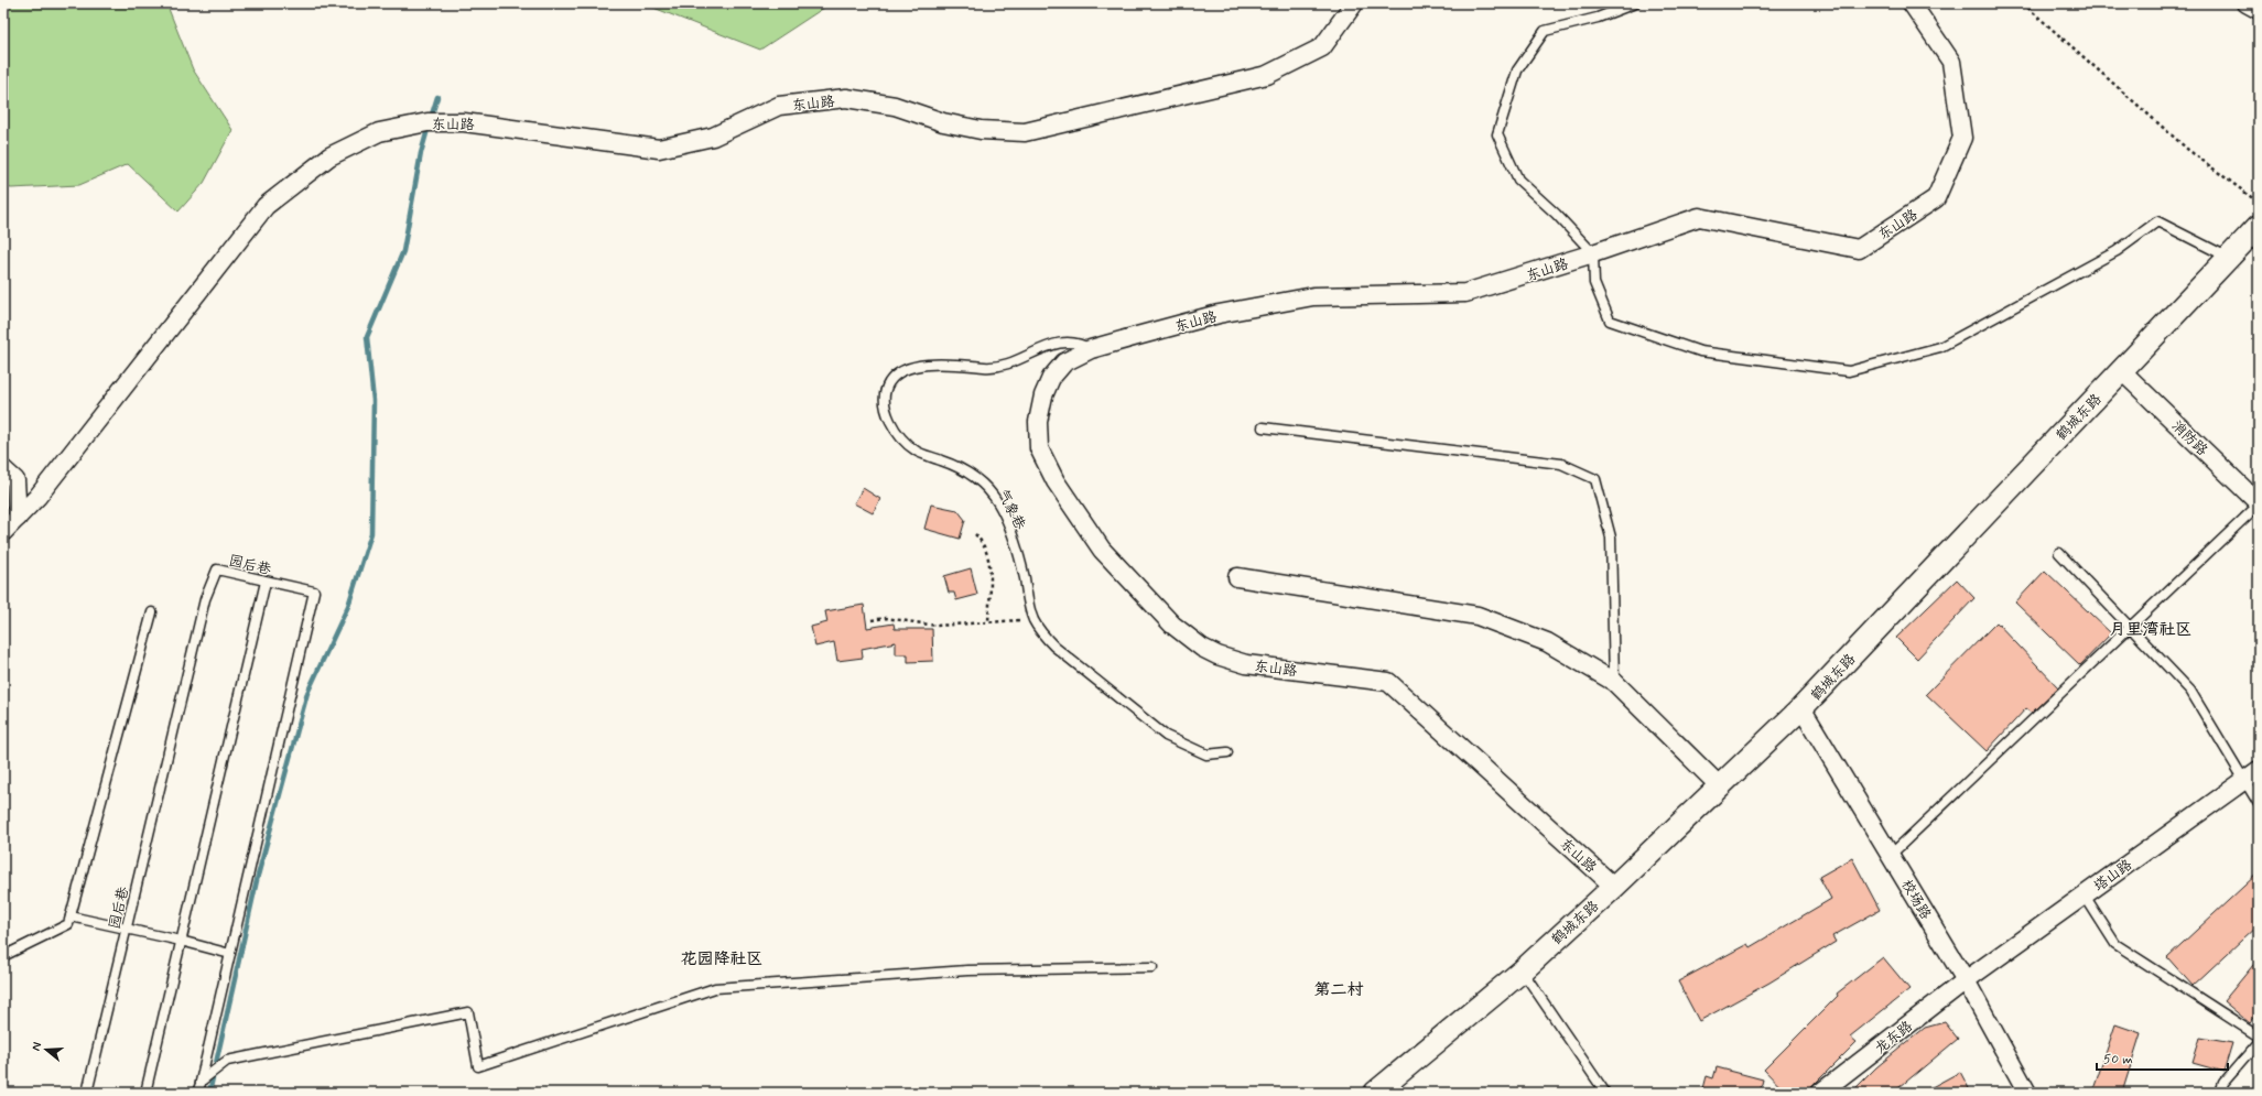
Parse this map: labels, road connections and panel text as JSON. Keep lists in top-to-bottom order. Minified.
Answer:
{"streets":{"street":["东山路","鹤城东路","消防路","塔山路","校场路","龙东路"],"lane":["气象巷","园后巷"]},"crossings":[["东山路","鹤城东路"],["东山路","气象巷"],["鹤城东路","消防路"],["鹤城东路","校场路"],["塔山路","校场路"],["塔山路","龙东路"],["校场路","龙东路"]],"districts":["月里湾社区","花园降社区","第二村"],"scale_bar":"50 m","north":"left"}
